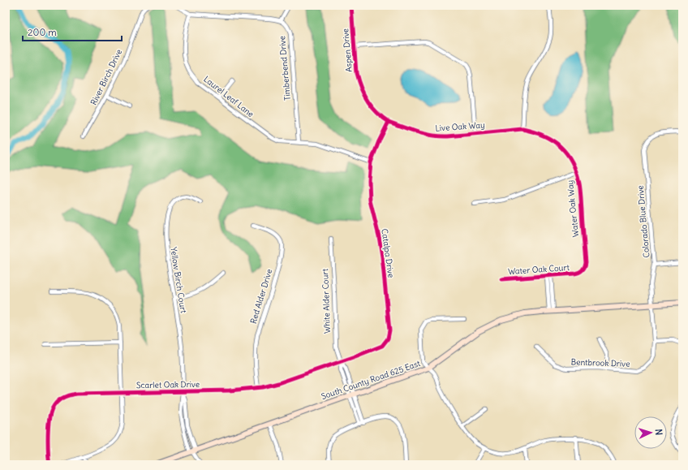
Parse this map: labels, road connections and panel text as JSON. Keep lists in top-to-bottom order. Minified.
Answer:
{"streets":{"street":["Aspen Drive","Timberbend Drive","River Birch Drive","Laurel Leaf Lane","Live Oak Way","Water Oak Way","Colorado Blue Drive","Catalpa Drive","Water Oak Court","Yellow Birch Court","Red Alder Drive","White Alder Court","Bentbrook Drive","South County Road 625 East","Scarlet Oak Drive"]},"crossings":[["Aspen Drive","Live Oak Way"],["Aspen Drive","Catalpa Drive"],["Timberbend Drive","Laurel Leaf Lane"],["Laurel Leaf Lane","Catalpa Drive"],["Live Oak Way","Water Oak Way"],["Live Oak Way","Catalpa Drive"],["Water Oak Way","Water Oak Court"],["Colorado Blue Drive","Bentbrook Drive"],["Colorado Blue Drive","South County Road 625 East"],["Catalpa Drive","White Alder Court"],["Catalpa Drive","Scarlet Oak Drive"],["Yellow Birch Court","South County Road 625 East"],["Yellow Birch Court","Scarlet Oak Drive"],["Red Alder Drive","Scarlet Oak Drive"],["White Alder Court","South County Road 625 East"],["White Alder Court","Scarlet Oak Drive"],["Bentbrook Drive","South County Road 625 East"]],"scale_bar":"200 m","north":"right"}
